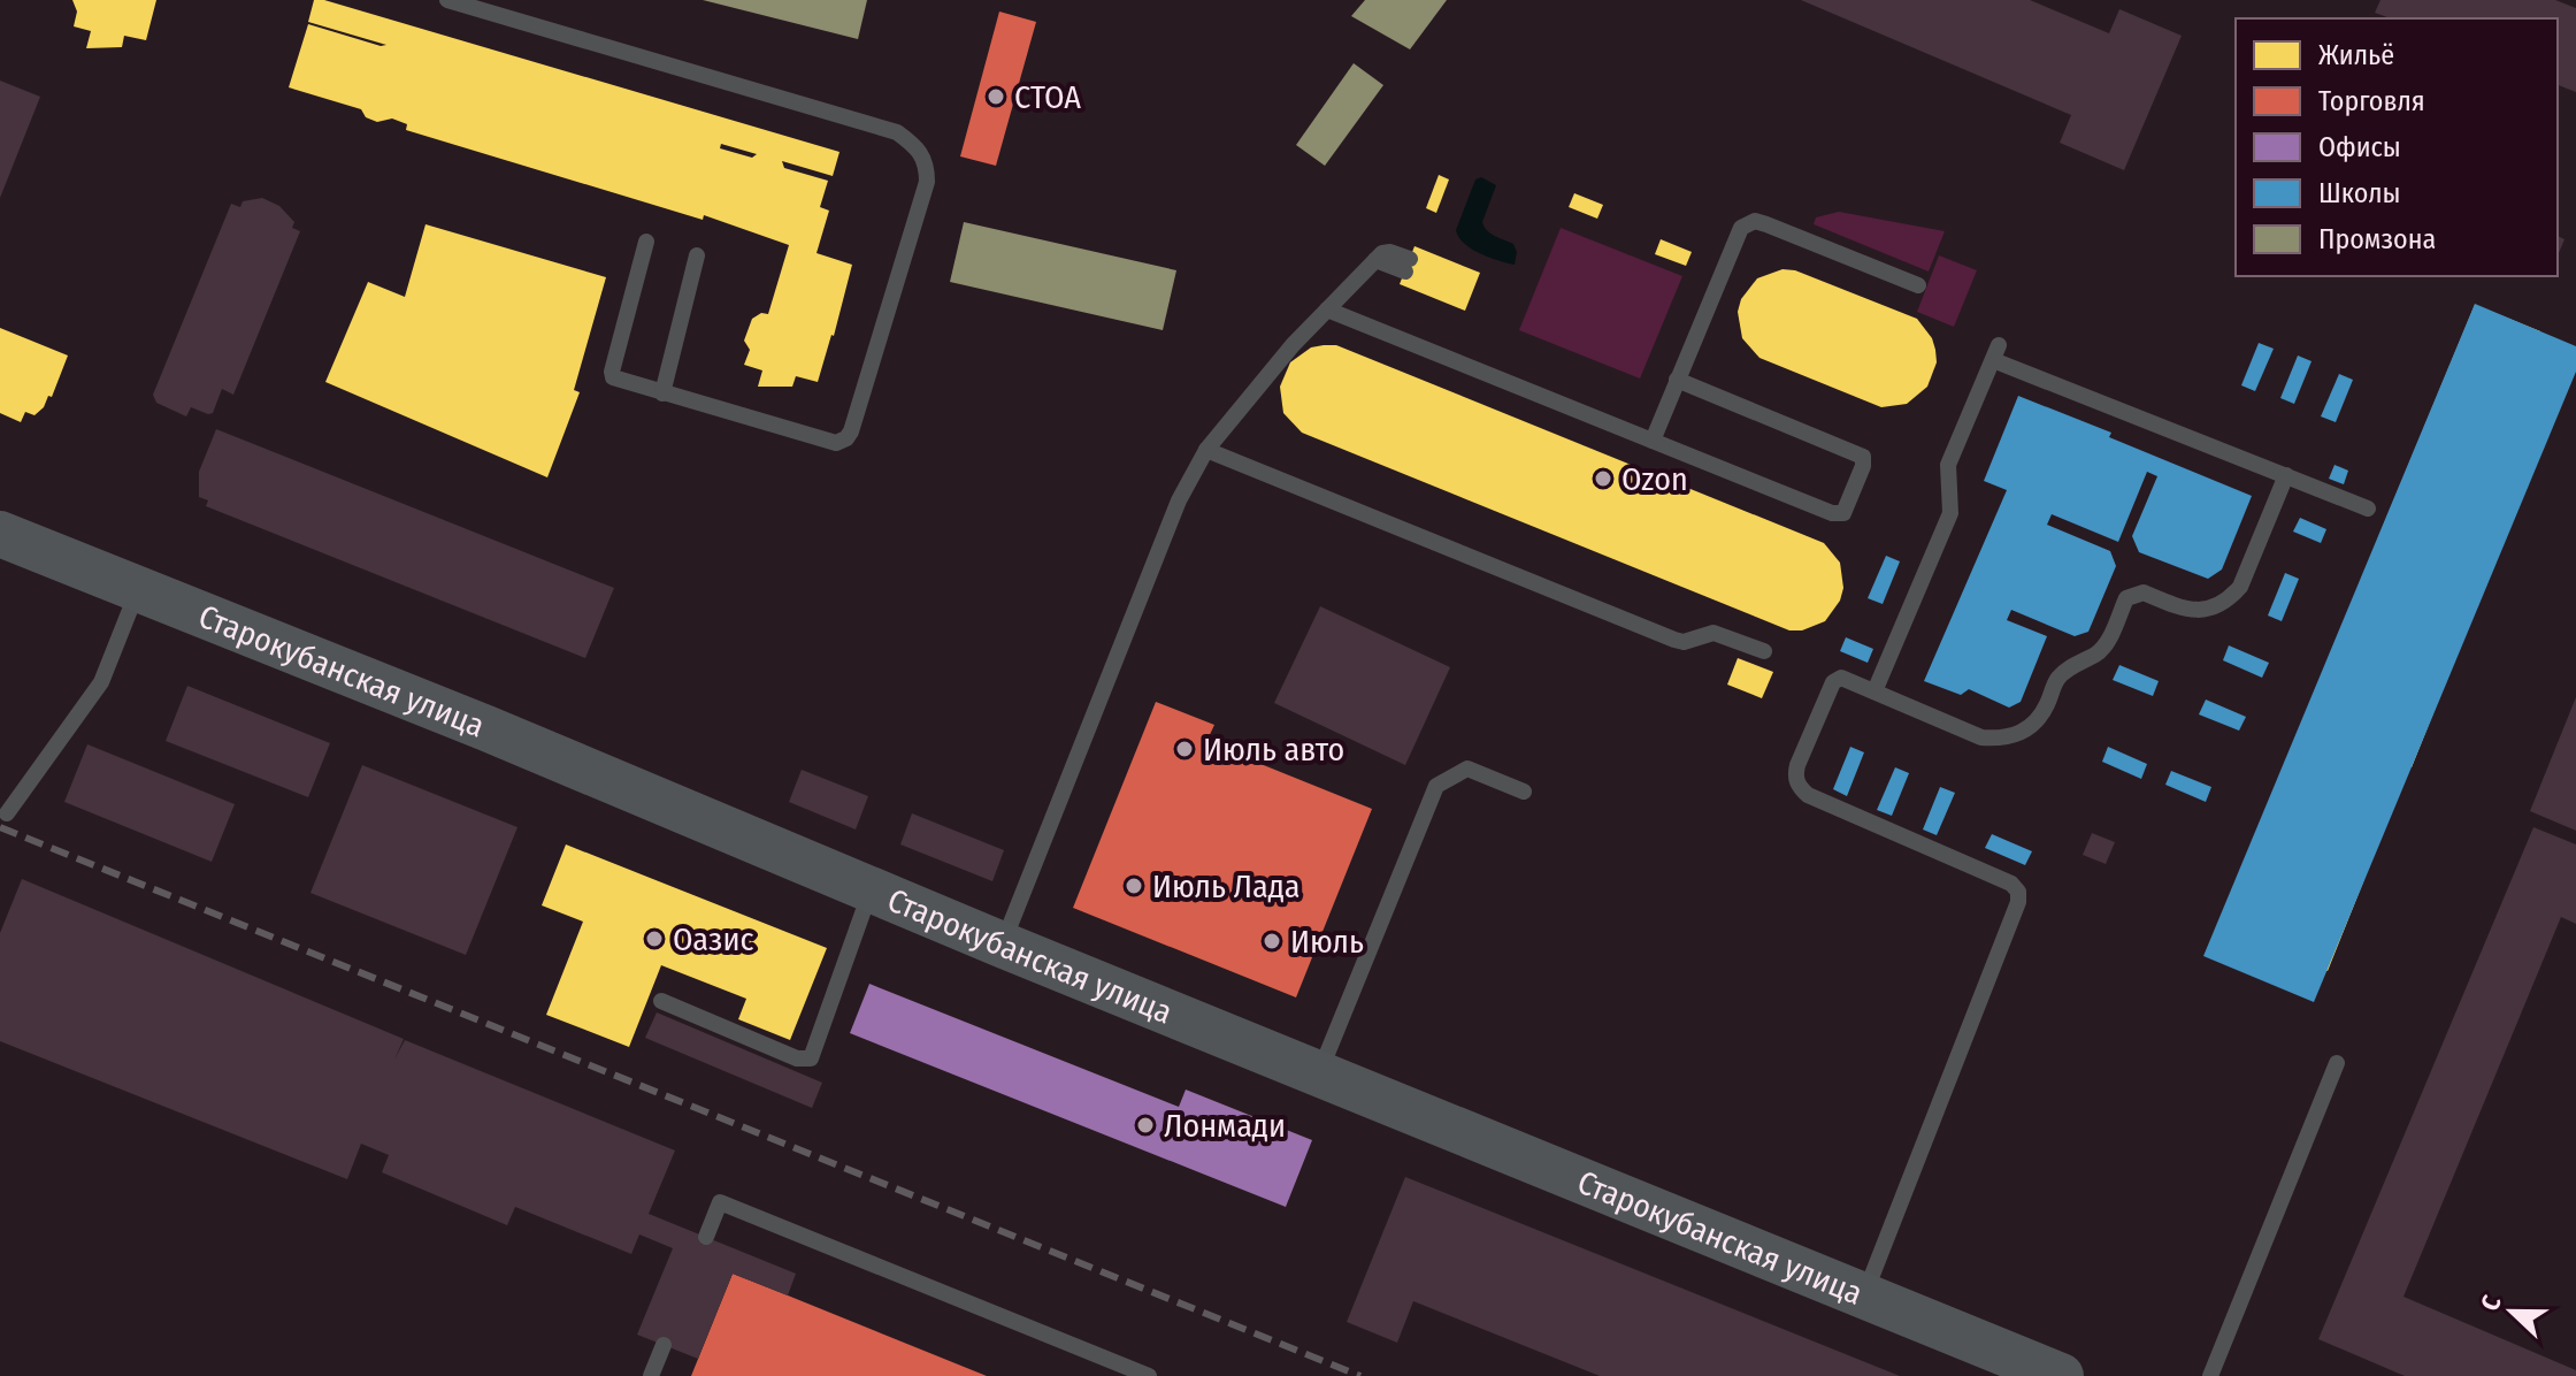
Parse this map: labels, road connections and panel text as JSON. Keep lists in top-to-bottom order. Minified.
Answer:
{"streets":{"street":["Старокубанская улица"]},"places":["СТОА","Ozon","Июль авто","Июль Лада","Оазис","Июль","Лонмади"],"legend":["Жильё","Торговля","Офисы","Школы","Промзона"],"north":"left"}
